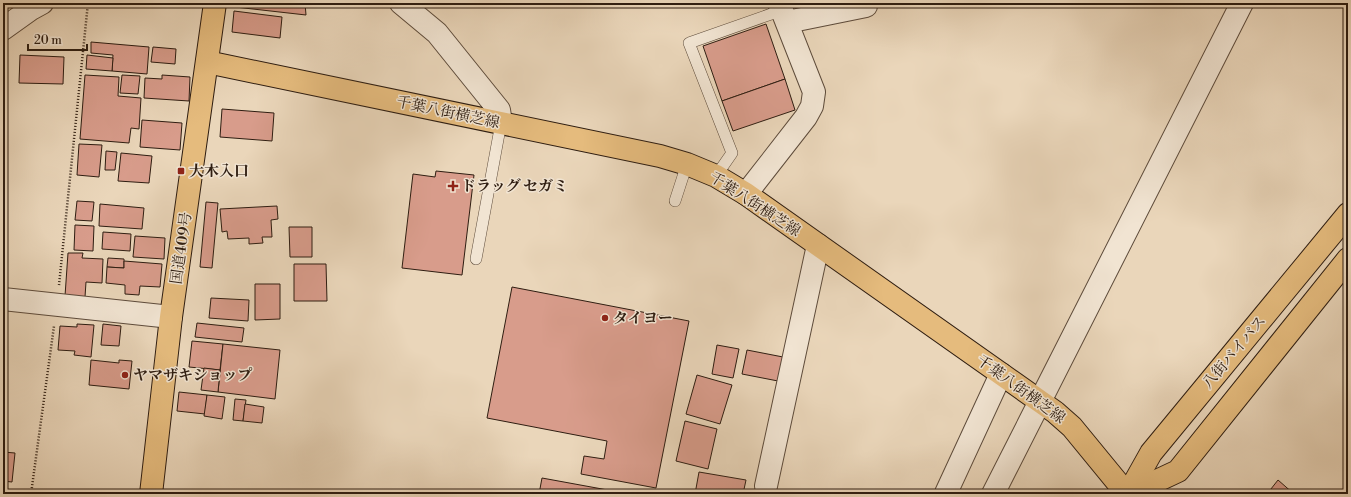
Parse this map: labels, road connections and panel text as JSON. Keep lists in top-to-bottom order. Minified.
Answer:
{"streets":{"main road":["千葉八街横芝線","国道409号","八街バイパス"]},"crossings":[["千葉八街横芝線","国道409号"],["千葉八街横芝線","八街バイパス"]],"places":{"transit":["大木入口"],"health":["ドラッグ セガミ"],"other":["タイヨー","ヤマザキショップ"]},"scale_bar":"20 m"}
